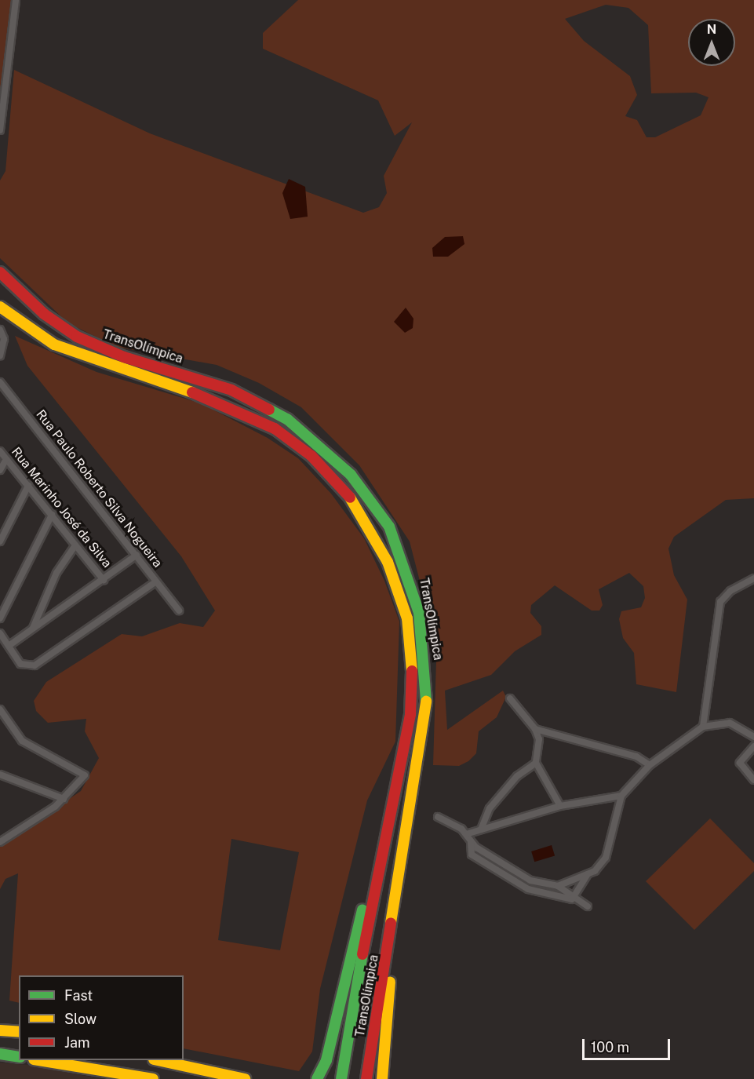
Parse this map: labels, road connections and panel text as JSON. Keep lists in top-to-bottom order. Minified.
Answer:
{"streets":{"main road":["TransOlímpica"],"street":["Rua Paulo Roberto Silva Nogueira","Rua Marinho José da Silva"]},"legend":["Fast","Slow","Jam"],"scale_bar":"100 m","north":"top"}
